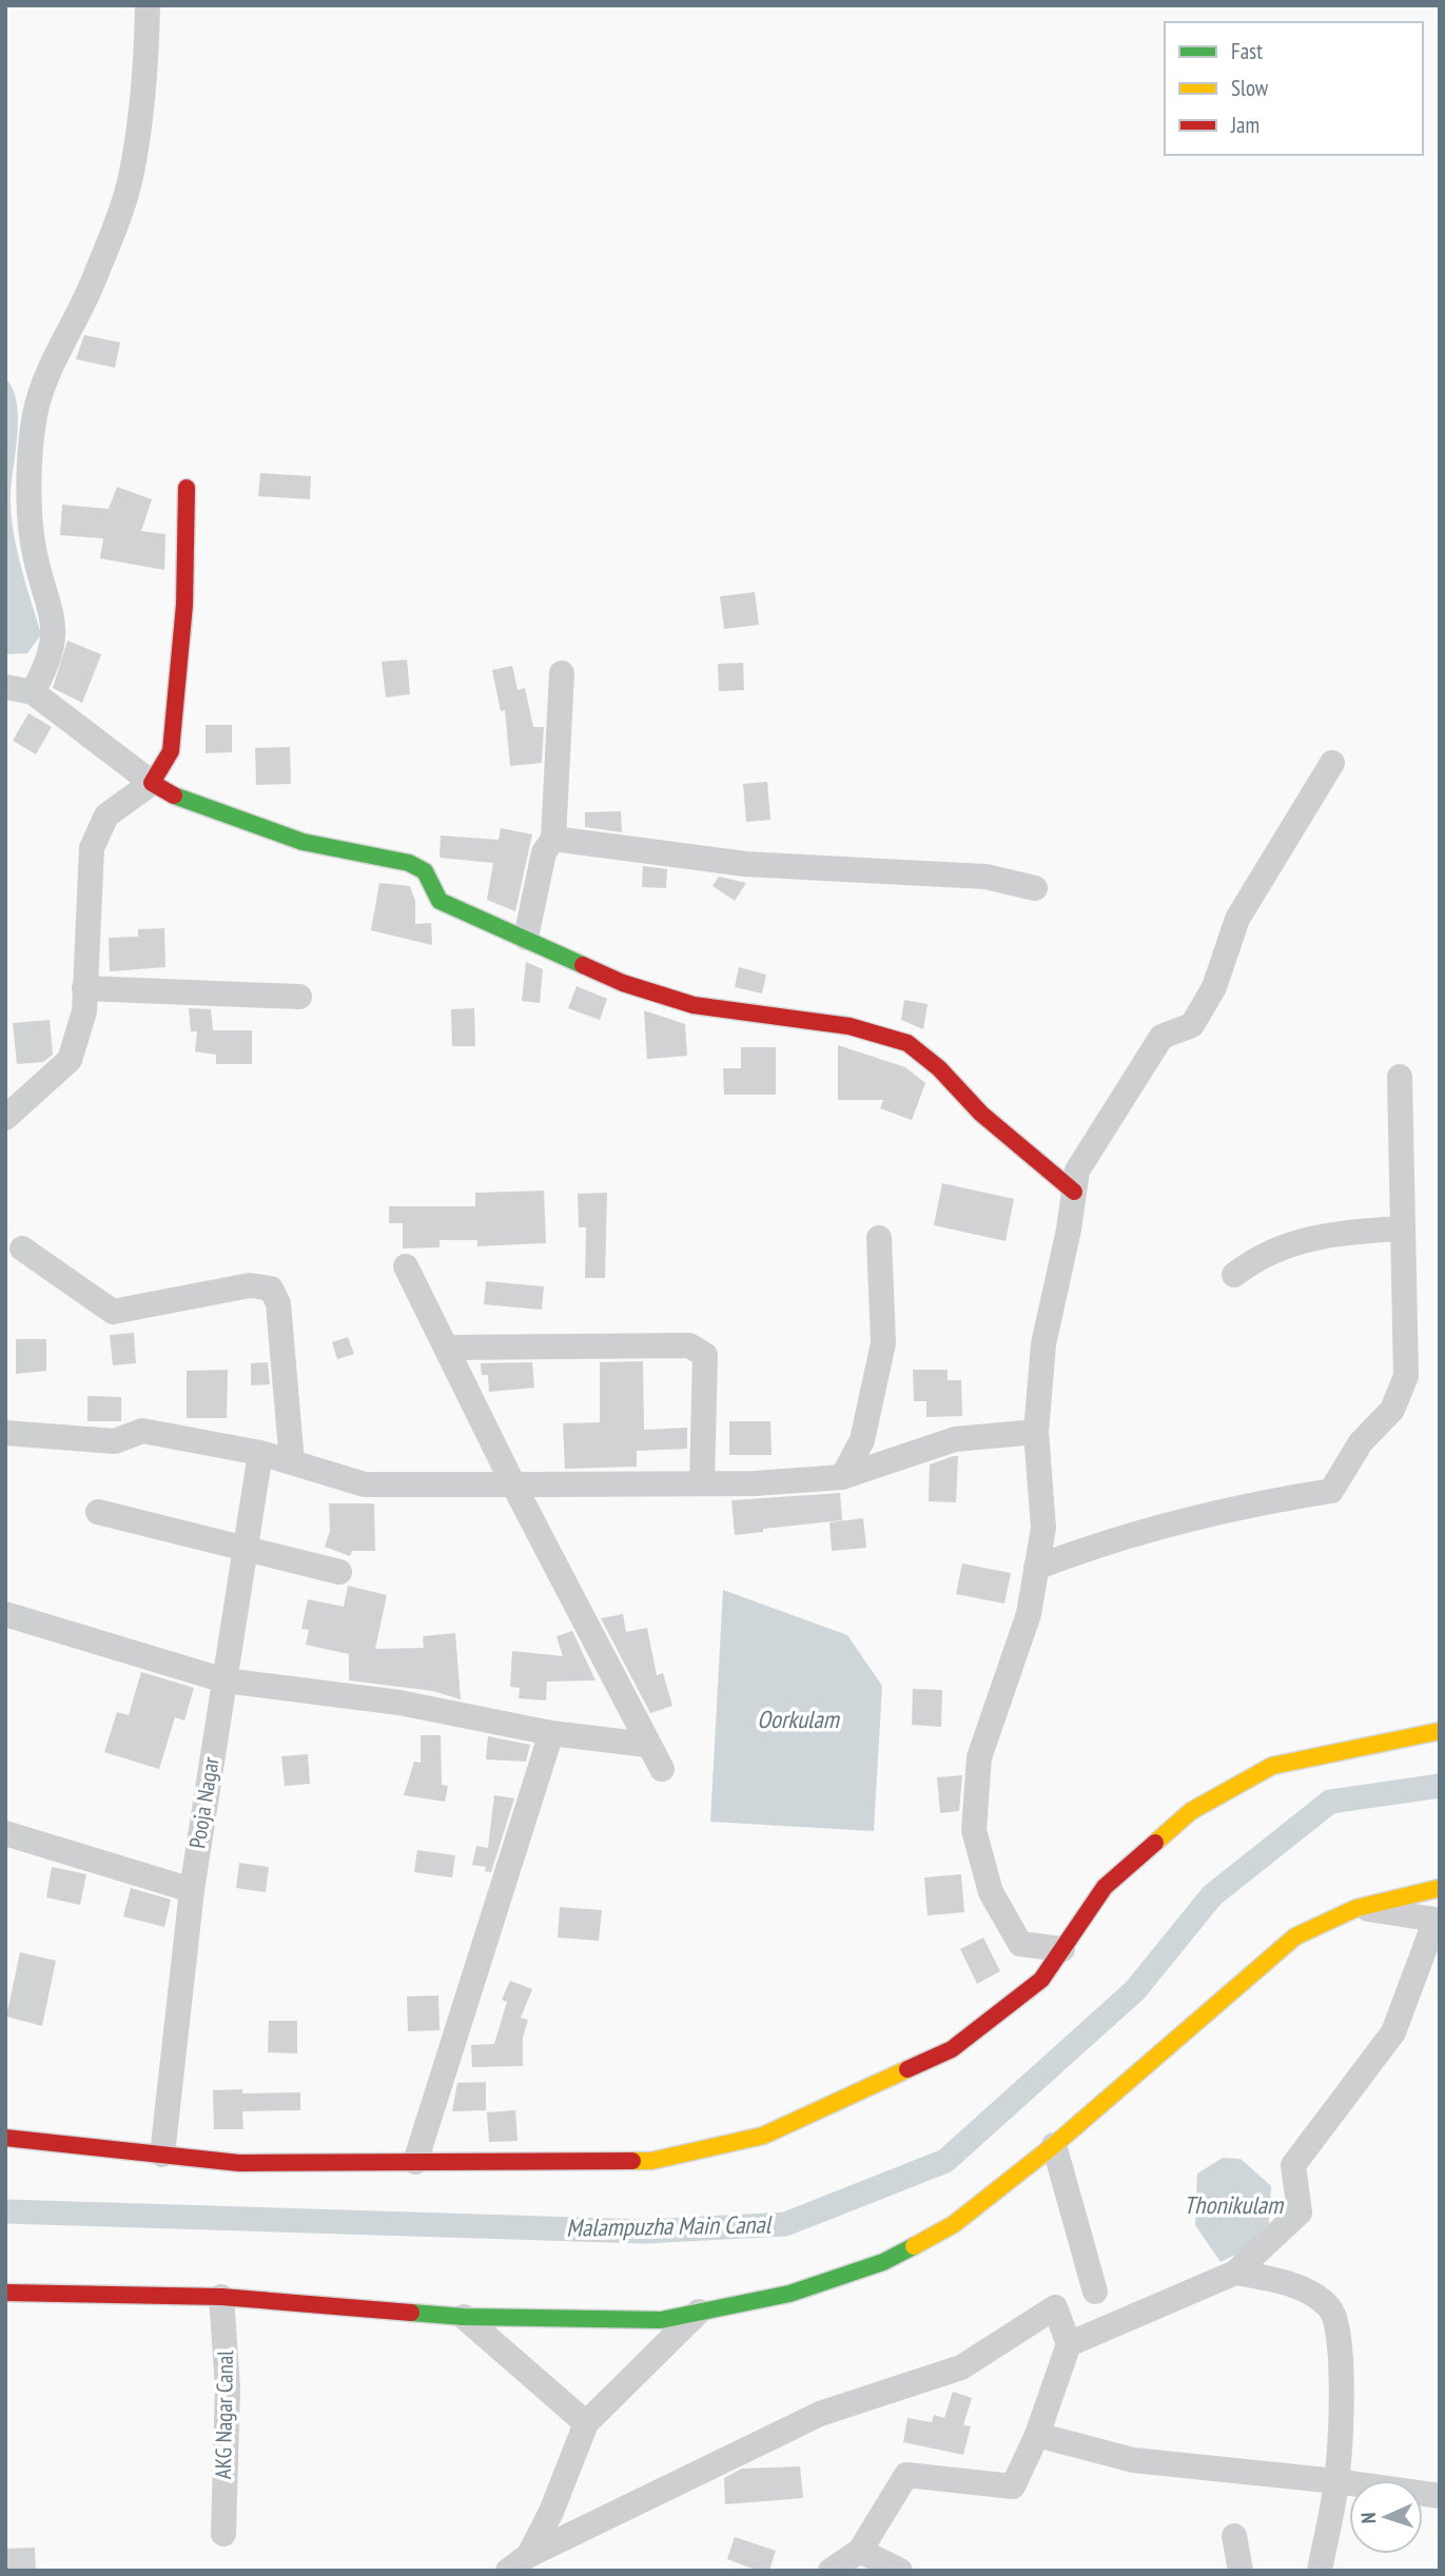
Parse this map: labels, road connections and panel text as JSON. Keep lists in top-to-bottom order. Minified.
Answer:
{"streets":{"street":["Pooja Nagar","AKG Nagar Canal"]},"water":["Oorkulam","Thonikulam","Malampuzha Main Canal"],"legend":["Fast","Slow","Jam"],"north":"left"}
